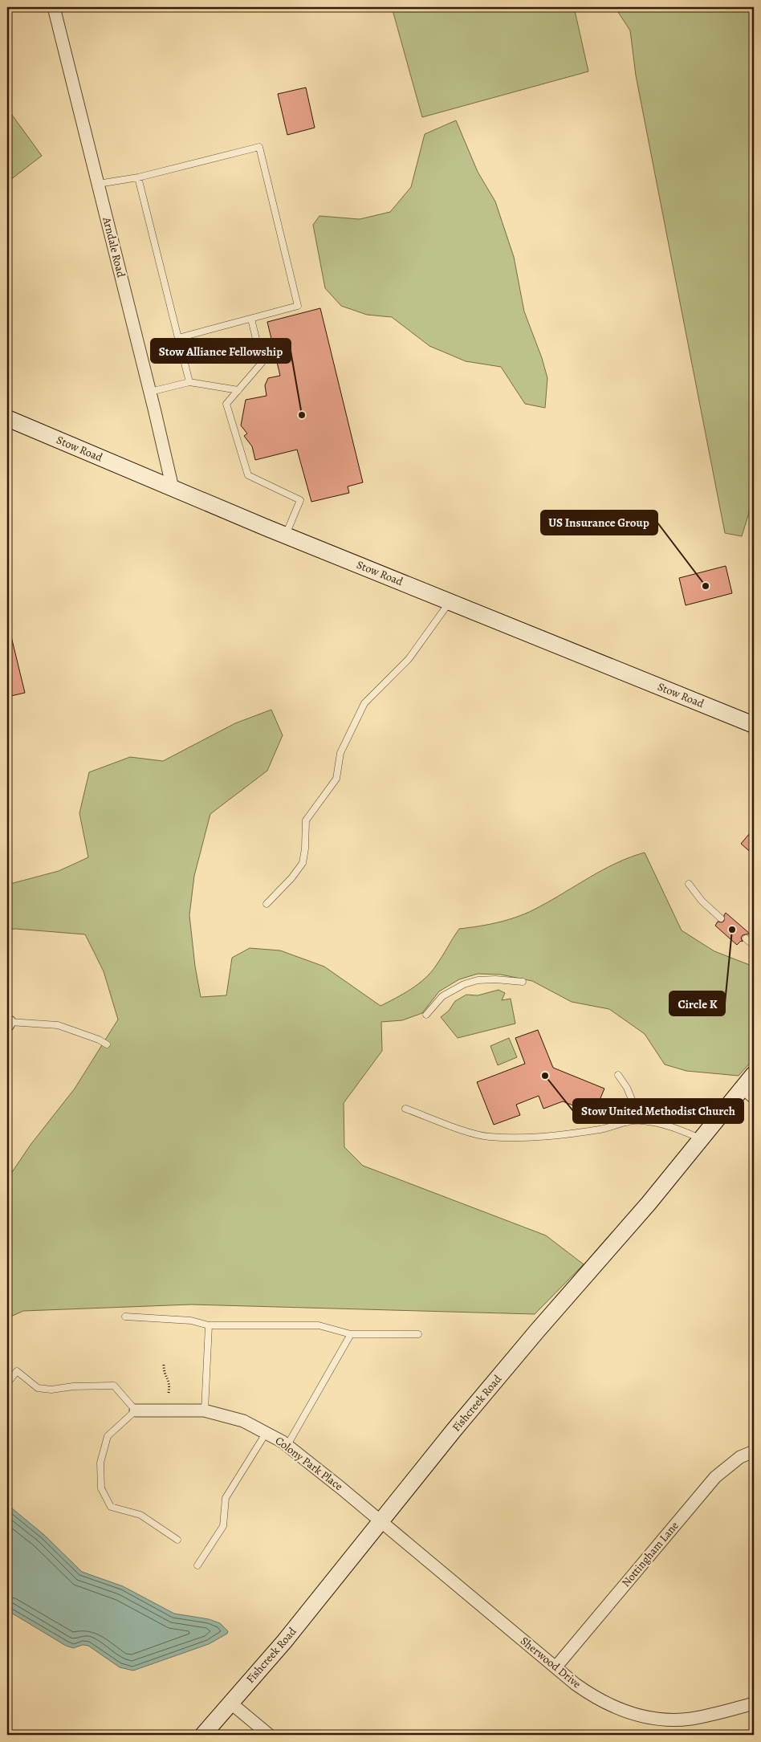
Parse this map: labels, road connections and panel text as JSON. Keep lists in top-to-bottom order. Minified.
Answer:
{"streets":{"main road":["Stow Road","Fishcreek Road"],"street":["Arndale Road","Colony Park Place","Nottingham Lane","Sherwood Drive"]},"crossings":[["Arndale Road","Stow Road"],["Fishcreek Road","Colony Park Place"],["Fishcreek Road","Sherwood Drive"],["Colony Park Place","Sherwood Drive"],["Nottingham Lane","Sherwood Drive"]],"places":["Stow Alliance Fellowship","US Insurance Group","Circle K","Stow United Methodist Church"]}
